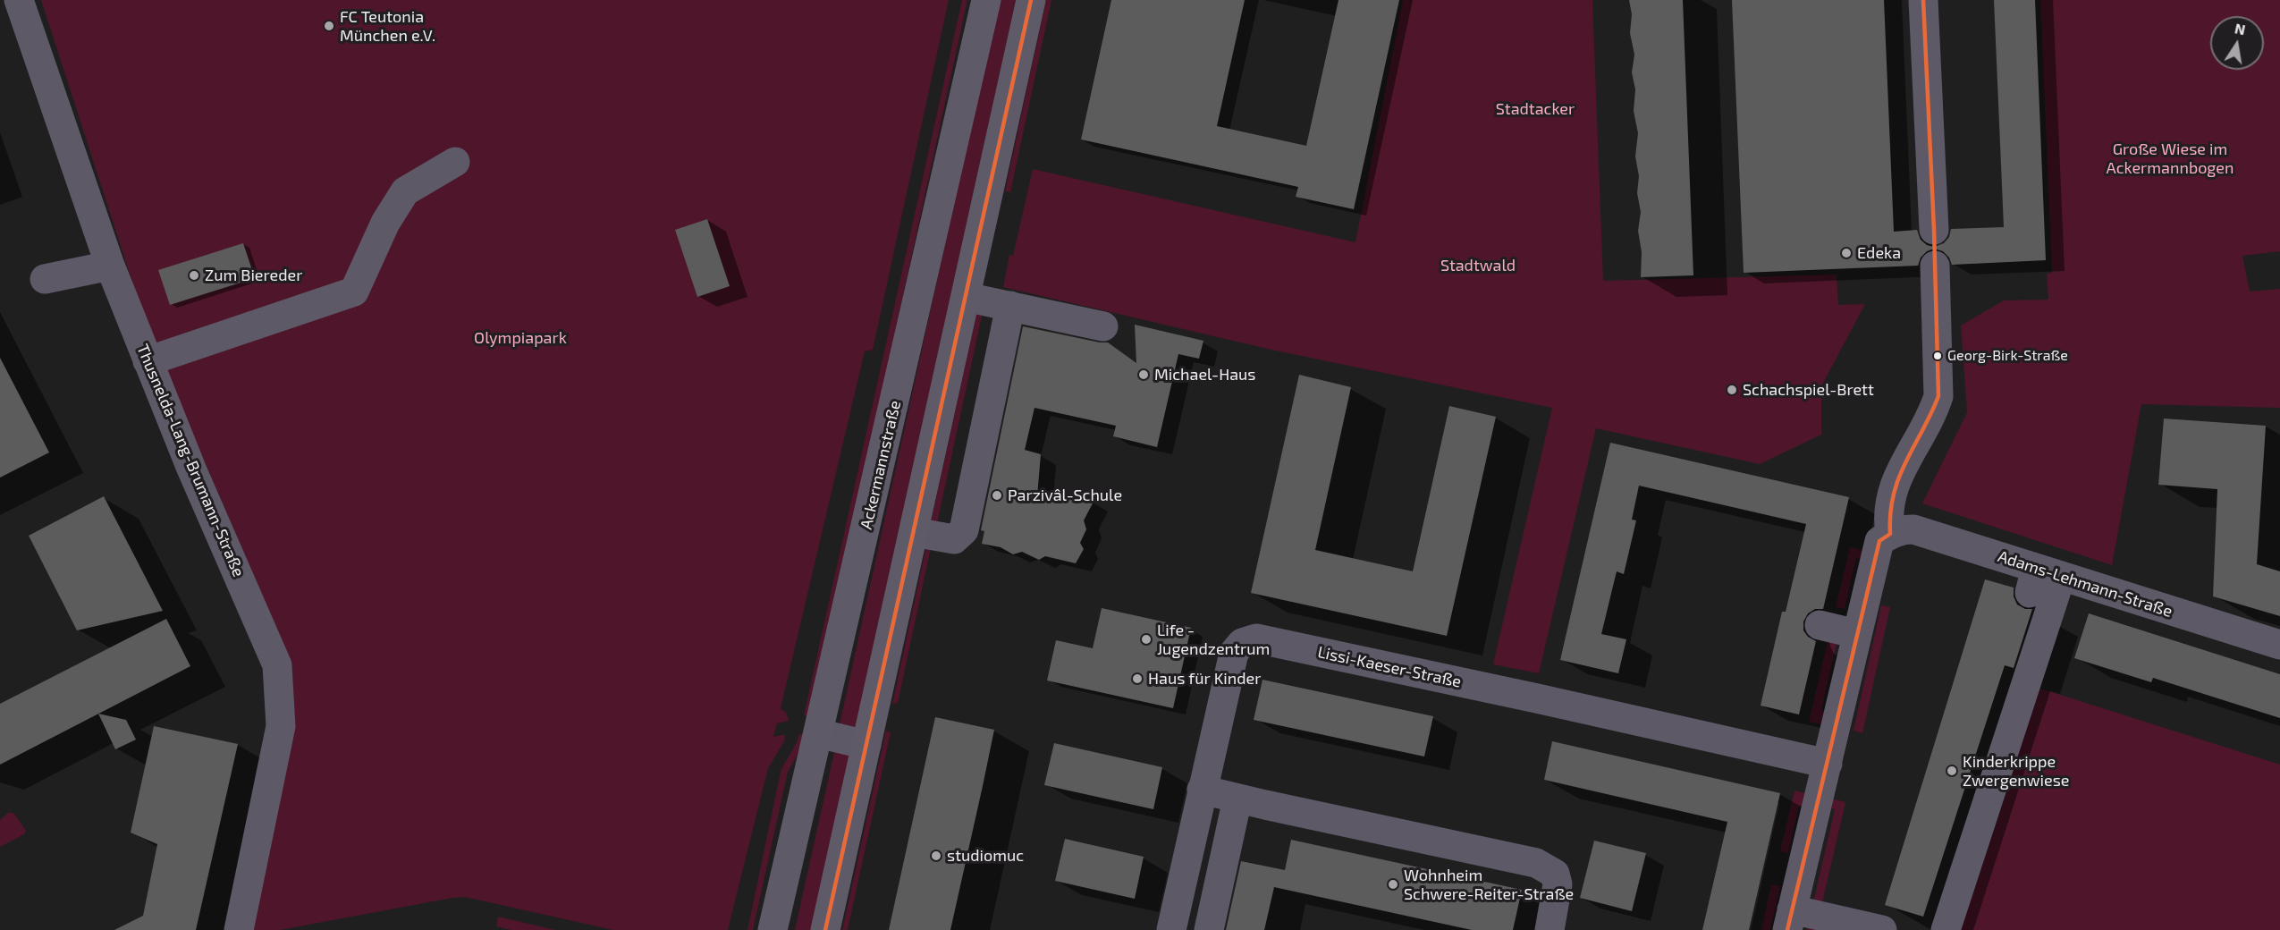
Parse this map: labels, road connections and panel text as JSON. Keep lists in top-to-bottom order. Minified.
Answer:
{"streets":{"main road":["Ackermannstraße"],"street":["Thusnelda-Lang-Brumann-Straße","Adams-Lehmann-Straße","Lissi-Kaeser-Straße"]},"parks":["Stadtacker","Große Wiese im Ackermannbogen","Stadtwald","Olympiapark"],"places":["FC Teutonia München e.V.","Edeka","Zum Biereder","Georg-Birk-Straße","Michael-Haus","Schachspiel-Brett","Parzivâl-Schule","Life - Jugendzentrum","Haus für Kinder","Kinderkrippe Zwergenwiese","studiomuc","Wohnheim Schwere-Reiter-Straße"],"north":"top"}
